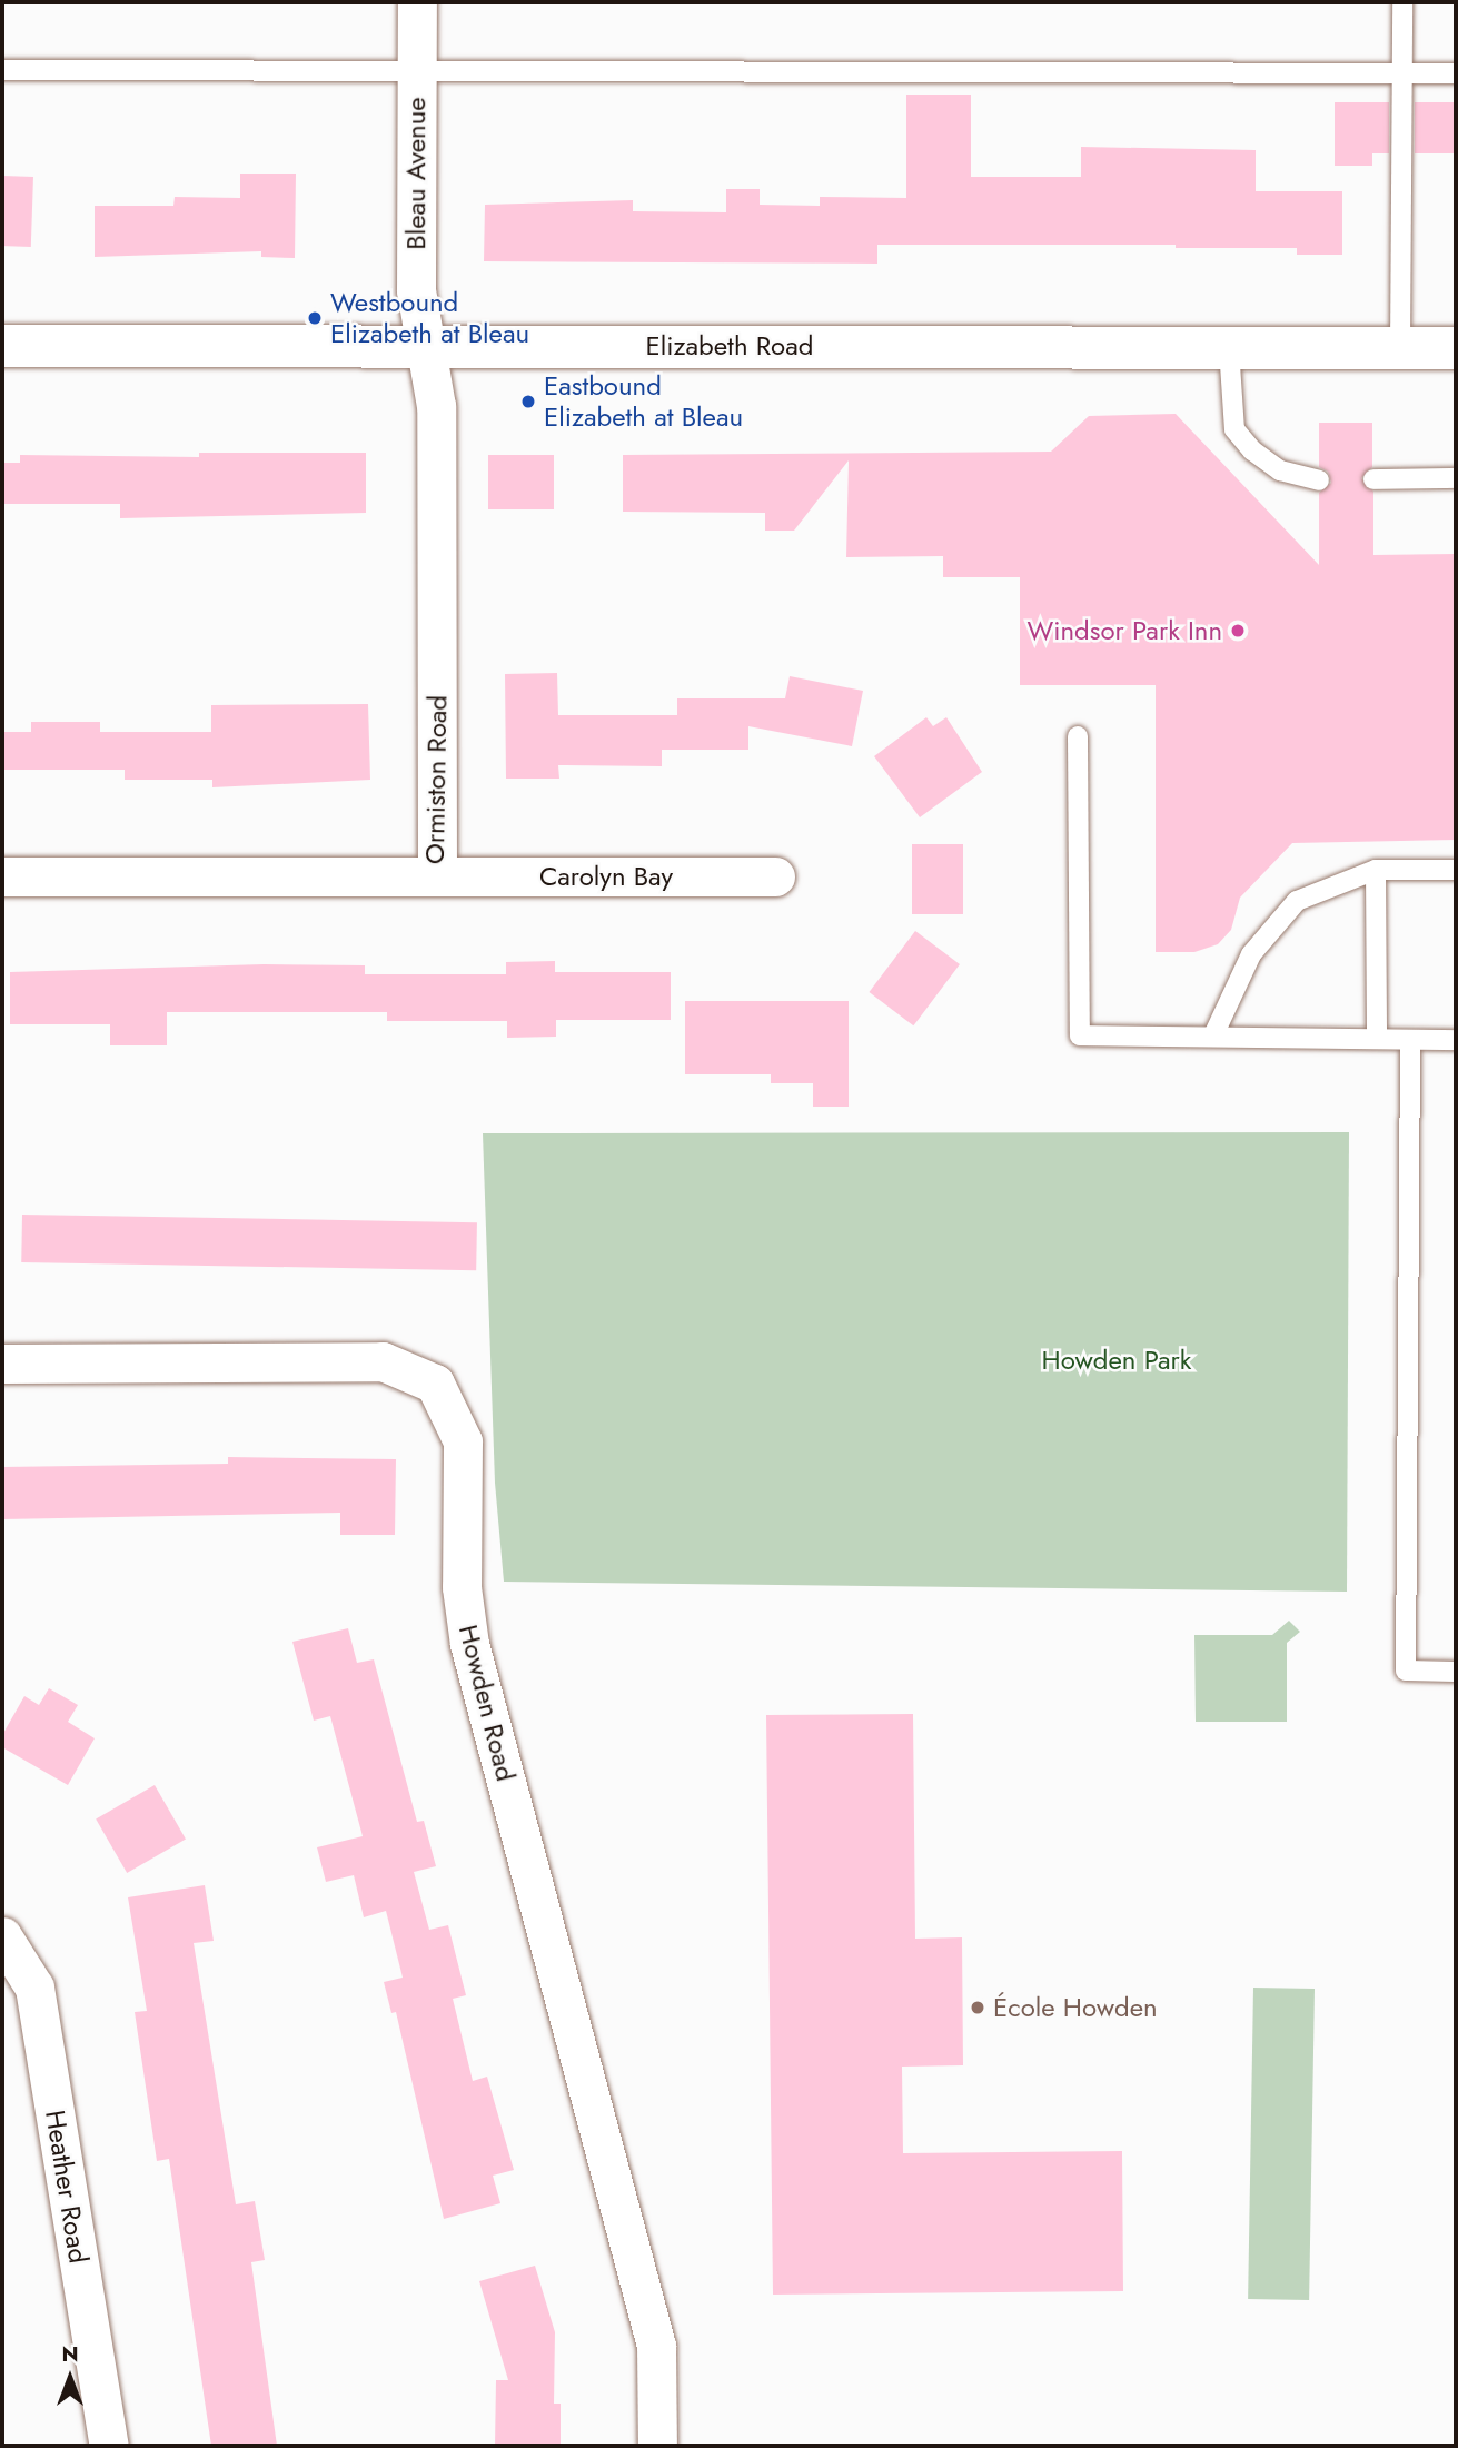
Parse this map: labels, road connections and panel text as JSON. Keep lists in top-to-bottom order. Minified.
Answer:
{"streets":{"street":["Bleau Avenue","Elizabeth Road","Ormiston Road","Carolyn Bay","Howden Road","Heather Road"]},"crossings":[["Bleau Avenue","Elizabeth Road"],["Bleau Avenue","Ormiston Road"],["Elizabeth Road","Ormiston Road"],["Ormiston Road","Carolyn Bay"]],"parks":["Howden Park"],"places":["Westbound Elizabeth at Bleau","Eastbound Elizabeth at Bleau","Windsor Park Inn","École Howden"],"north":"top"}
